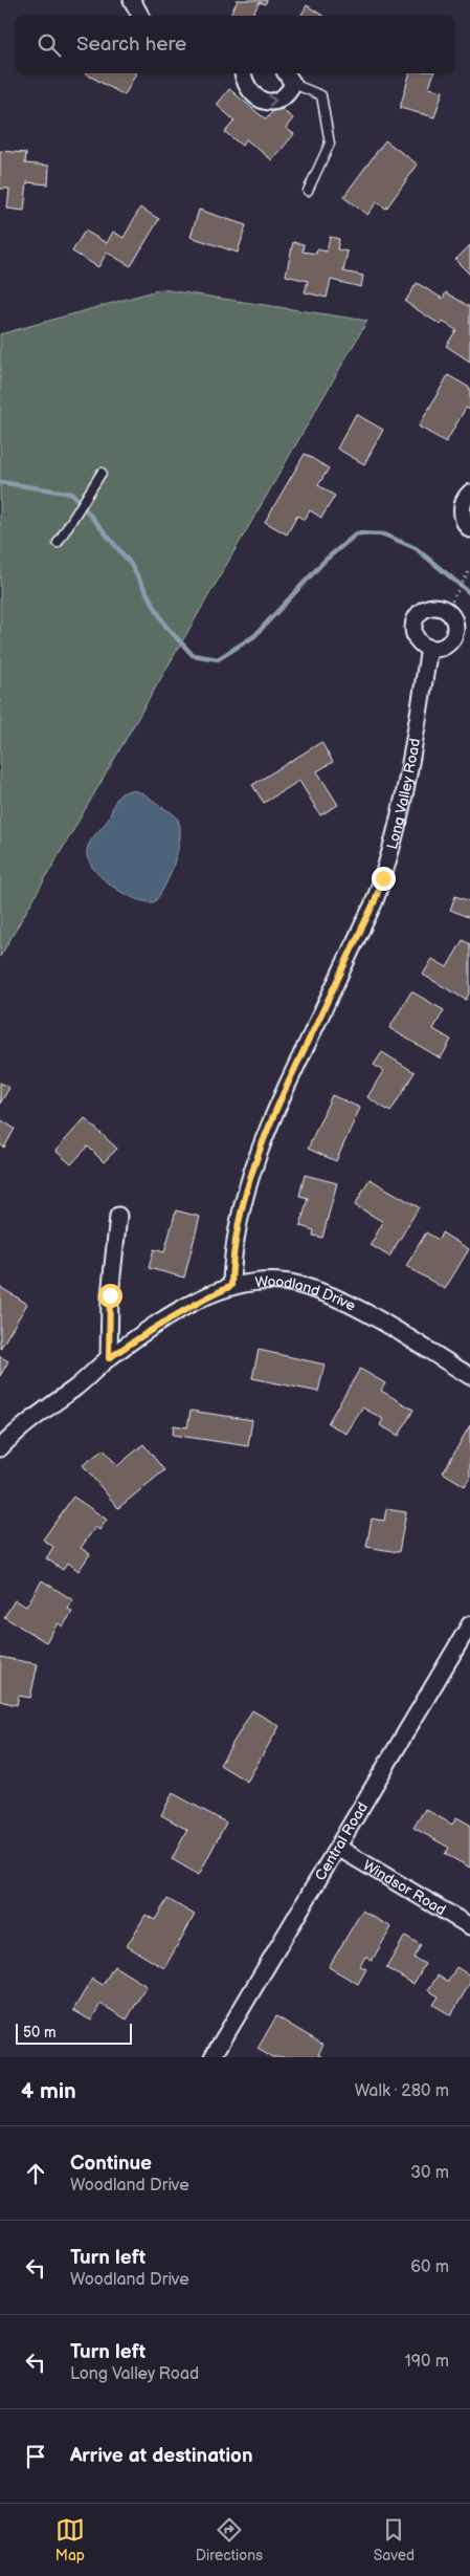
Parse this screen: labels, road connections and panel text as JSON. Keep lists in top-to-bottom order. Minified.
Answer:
{"streets":{"street":["Long Valley Road","Woodland Drive","Central Road","Windsor Road"]},"crossings":[["Long Valley Road","Woodland Drive"],["Central Road","Windsor Road"]],"scale_bar":"50 m","page":{"search":"Search here","scale":"50 m","heading":["4 min","Walk · 280 m"],"list":[["Continue","Woodland Drive","30 m"],["Turn left","Woodland Drive","60 m"],["Turn left","Long Valley Road","190 m"],"Arrive at destination"],"nav":["Map","Directions","Saved"]}}
